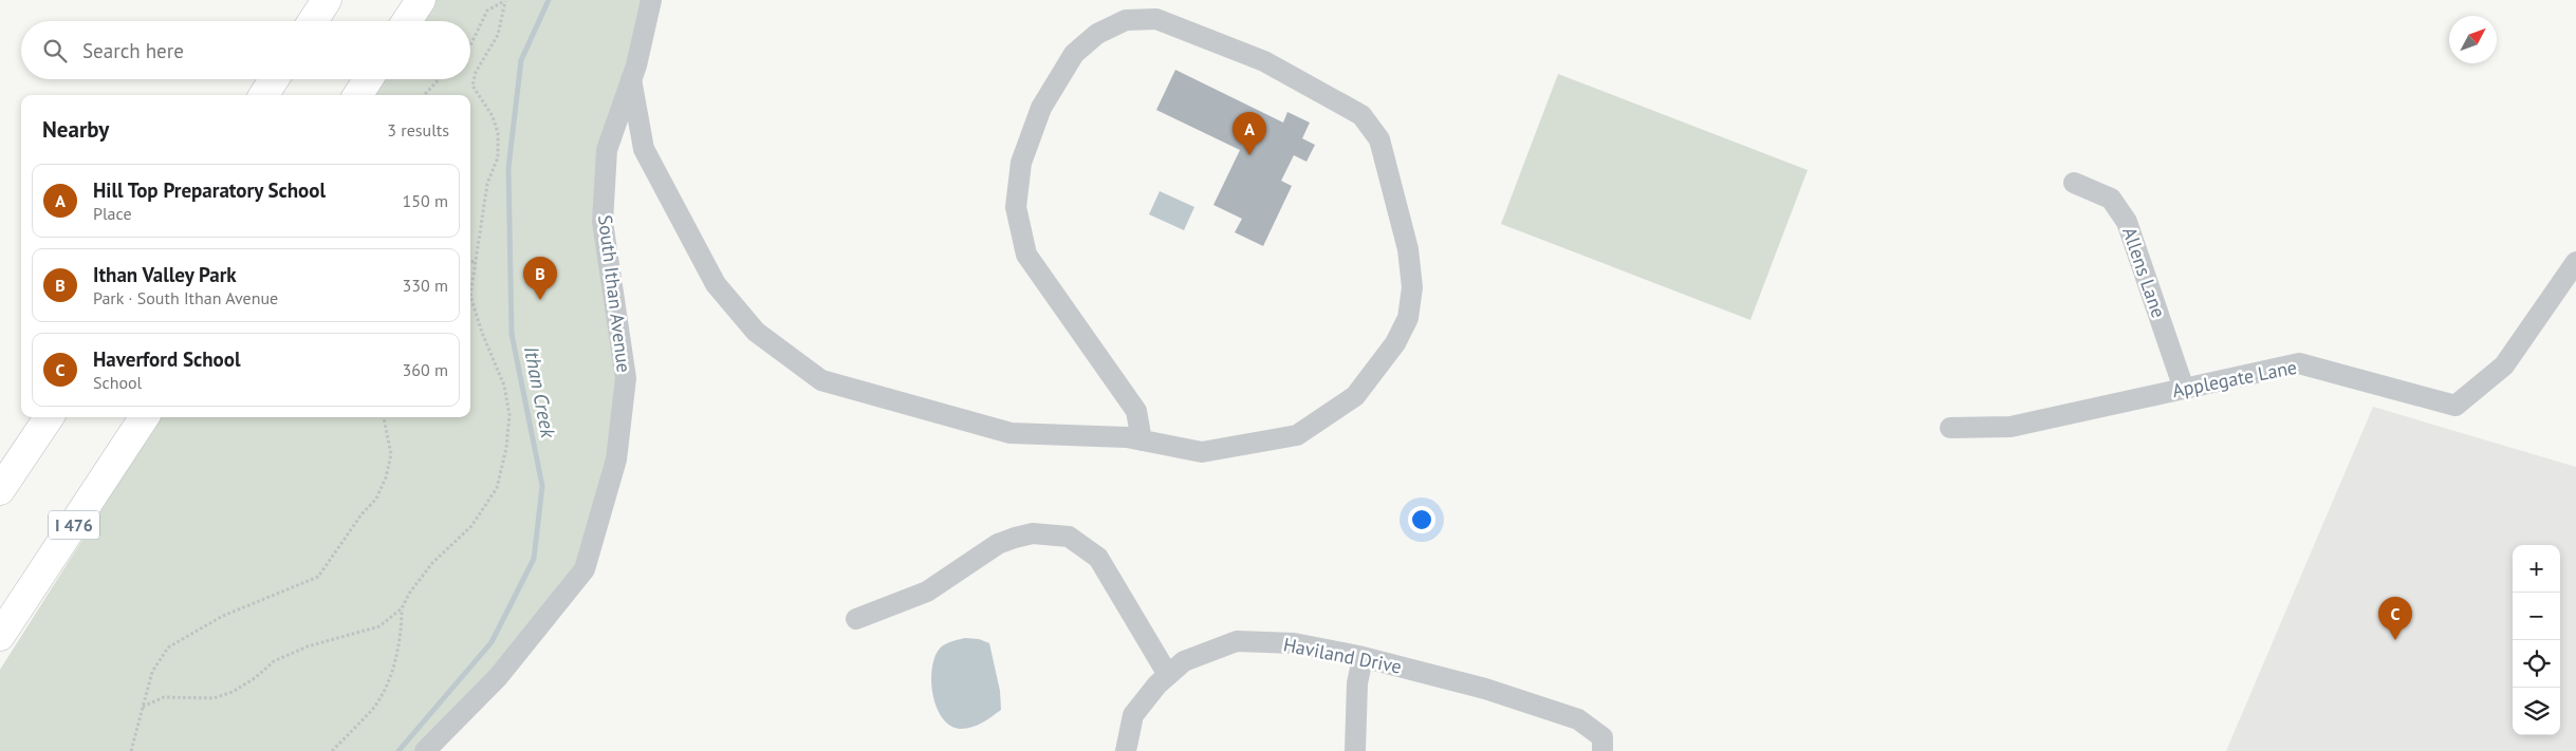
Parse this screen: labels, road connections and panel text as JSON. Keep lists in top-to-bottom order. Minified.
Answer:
{"streets":{"highway":["I 476"],"street":["Allens Lane","South Ithan Avenue","Applegate Lane","Haviland Drive"]},"crossings":[["Allens Lane","Applegate Lane"]],"water":["Ithan Creek"],"north":"top right","page":{"search":"Search here","heading":["Nearby","3 results"],"pins":["A","B","C"],"list":[{"mark":"A","name":"Hill Top Preparatory School","note":"Place","value":"150 m"},{"mark":"B","name":"Ithan Valley Park","note":"Park · South Ithan Avenue","value":"330 m"},{"mark":"C","name":"Haverford School","note":"School","value":"360 m"}],"map_buttons":["+","−"]}}
